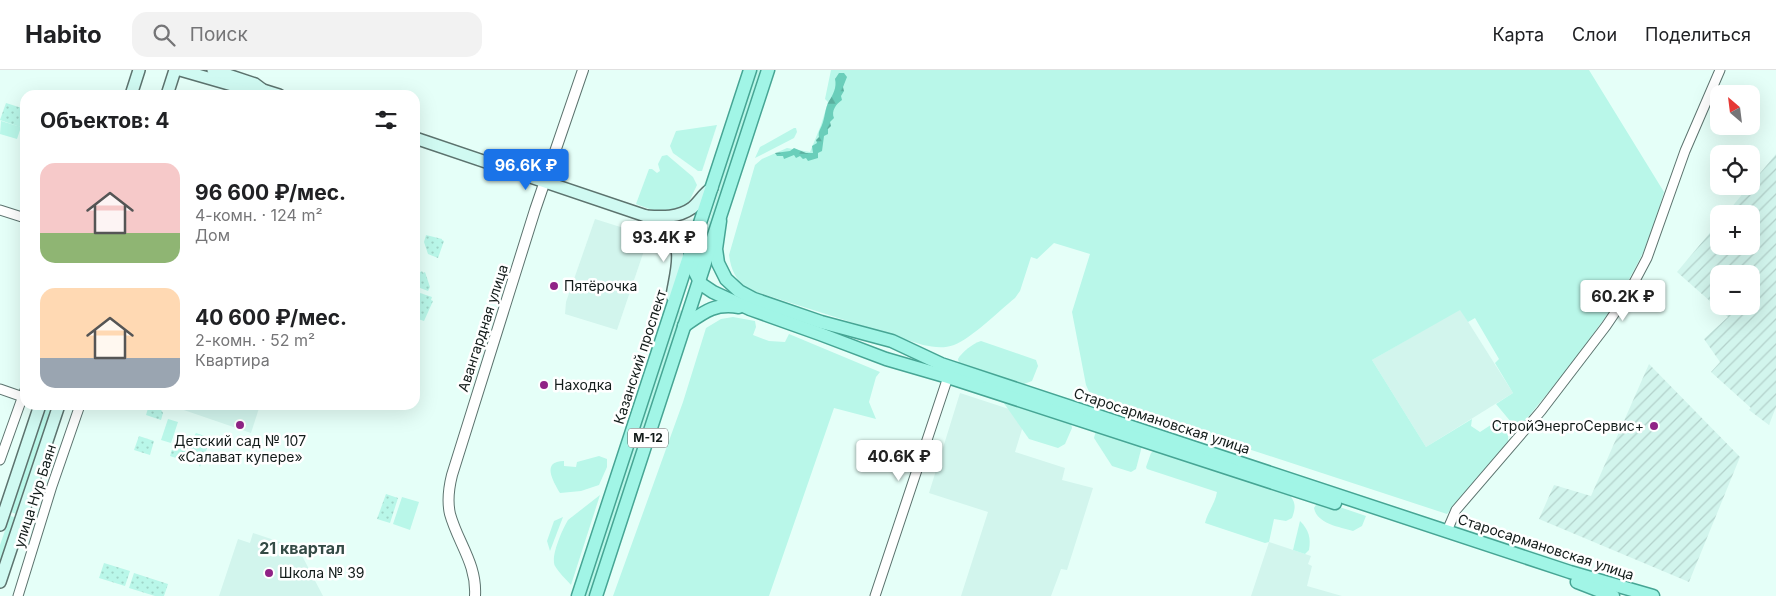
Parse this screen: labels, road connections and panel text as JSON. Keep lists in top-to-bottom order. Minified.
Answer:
{"streets":{"main road":["Казанский проспект","Старосармановская улица","М-12"],"street":["Авангардная улица","улица Нур Баян"]},"crossings":[["Старосармановская улица","М-12"]],"districts":["21 квартал"],"places":["Пятёрочка","Находка","Детский сад № 107 «Салават купере»","СтройЭнергоСервис+","Школа № 39"],"north":"top left","page":{"header":"Habito","search":"Поиск","nav":["Карта","Слои","Поделиться"],"map_buttons":["+","−"],"heading":"Объектов: 4","price":["96.6K ₽","93.4K ₽","60.2K ₽","40.6K ₽"],"list":[{"name":"96 600 ₽/мес.","note":"4-комн. · 124 m² · Дом"},{"name":"40 600 ₽/мес.","note":"2-комн. · 52 m² · Квартира"}]}}
